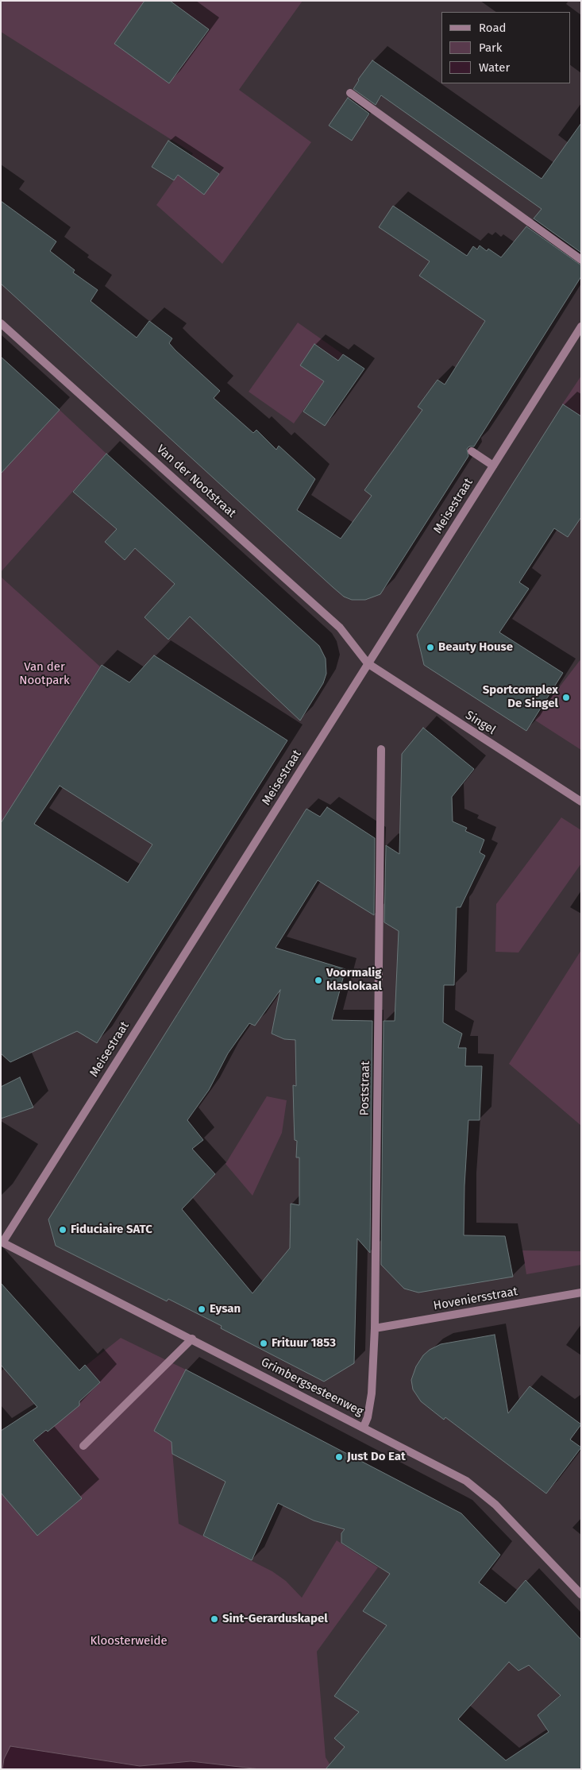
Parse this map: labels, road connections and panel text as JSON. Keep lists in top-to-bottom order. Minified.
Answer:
{"streets":{"street":["Van der Nootstraat","Meisestraat","Singel","Poststraat","Hoveniersstraat","Grimbergsesteenweg"]},"crossings":[["Van der Nootstraat","Meisestraat"],["Van der Nootstraat","Singel"],["Meisestraat","Singel"],["Meisestraat","Grimbergsesteenweg"],["Poststraat","Hoveniersstraat"],["Poststraat","Grimbergsesteenweg"]],"parks":["Van der Nootpark","Kloosterweide"],"places":["Beauty House","Sportcomplex De Singel","Voormalig klaslokaal","Fiduciaire SATC","Eysan","Frituur 1853","Just Do Eat","Sint-Gerarduskapel"],"legend":["Road","Park","Water"]}
